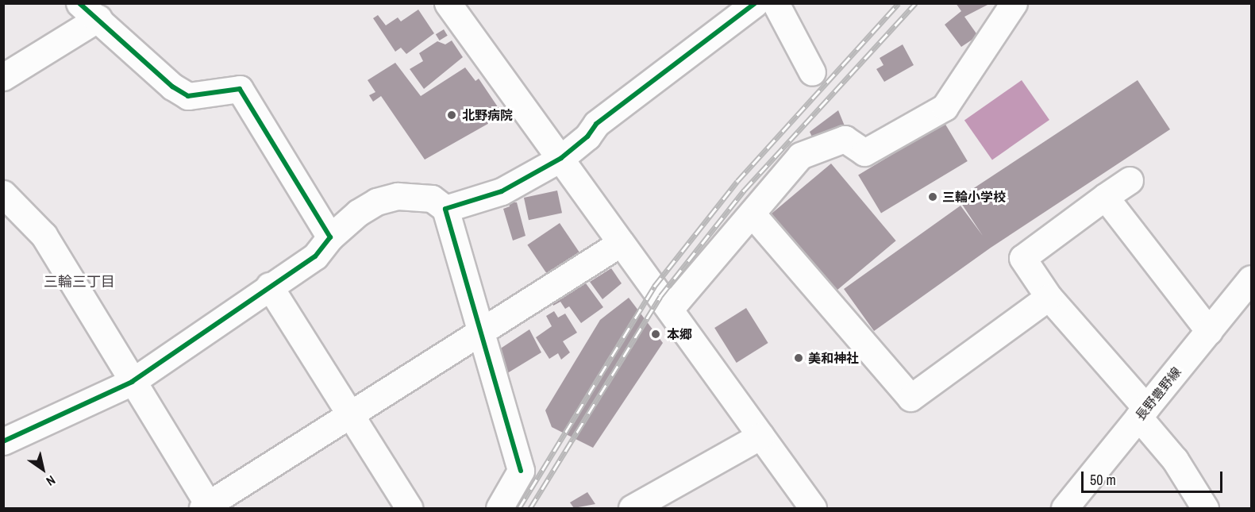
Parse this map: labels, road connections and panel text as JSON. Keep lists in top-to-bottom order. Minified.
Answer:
{"streets":{"street":["長野豊野線"]},"districts":["三輪三丁目"],"places":["北野病院","三輪小学校","本郷","美和神社"],"scale_bar":"50 m","north":"bottom right"}
